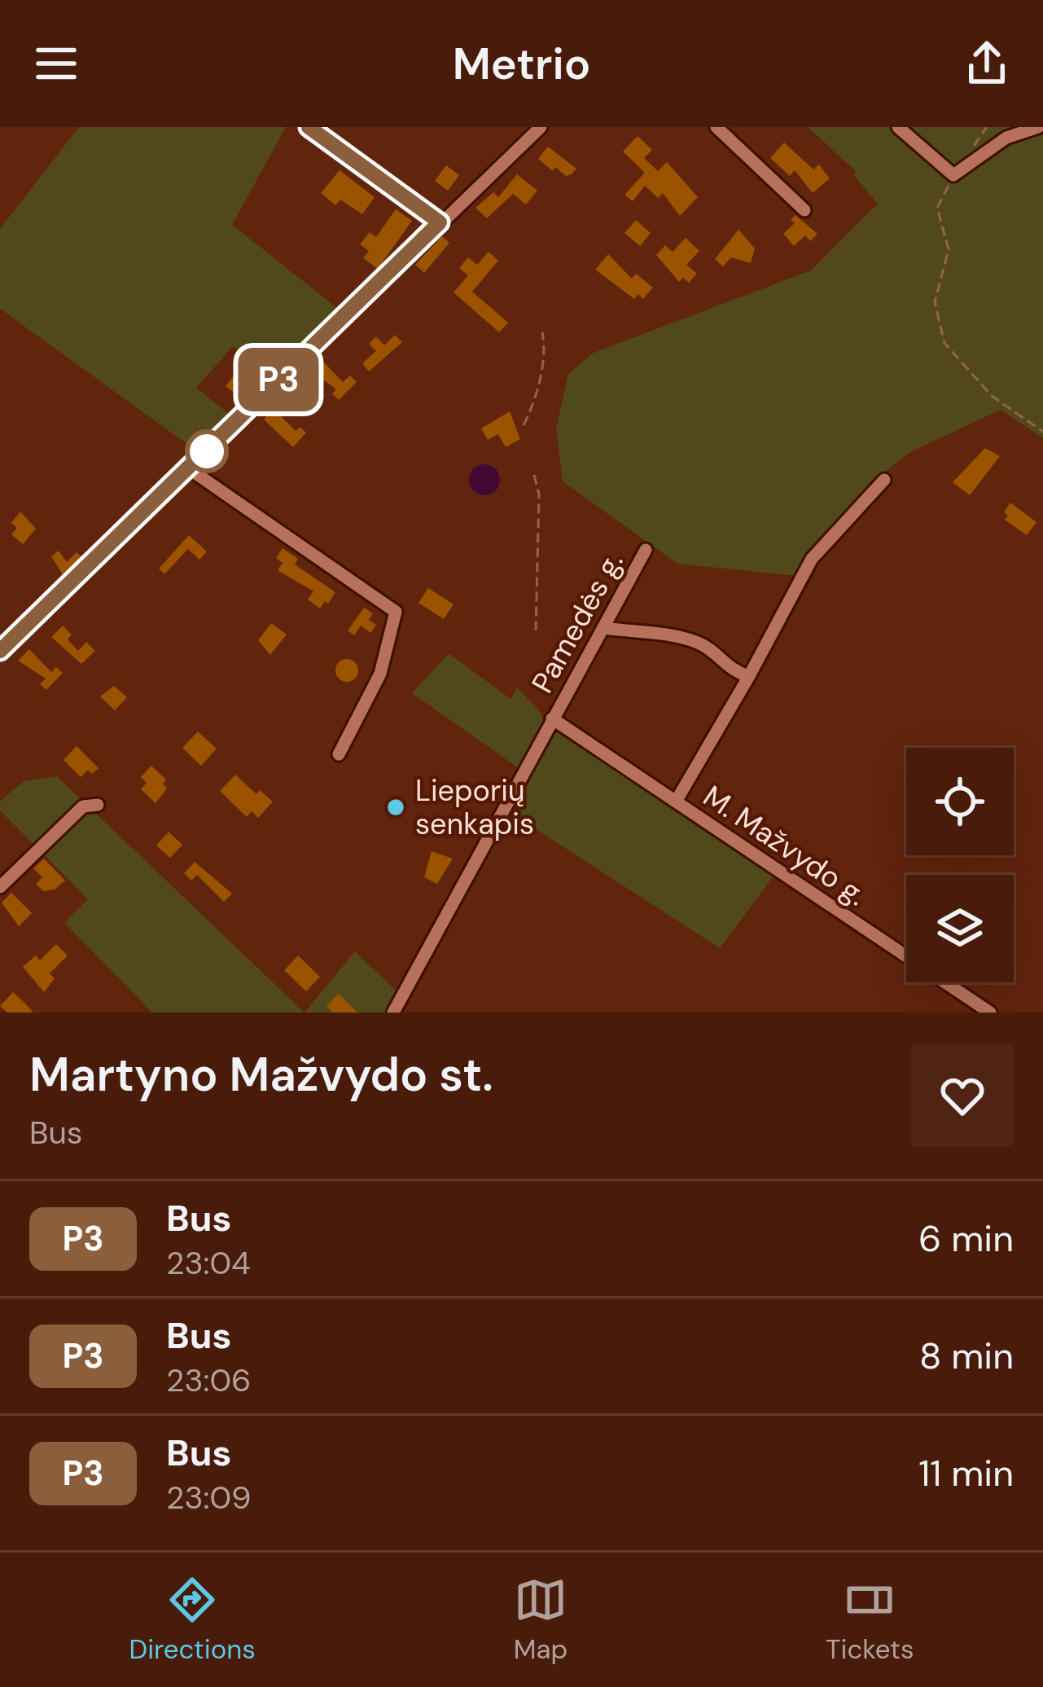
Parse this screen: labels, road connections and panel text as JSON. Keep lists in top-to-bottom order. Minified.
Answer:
{"streets":{"street":["Pamedės g.","M. Mažvydo g."]},"crossings":[["Pamedės g.","M. Mažvydo g."]],"places":["Lieporių senkapis"],"lines":["bus line P3"],"page":{"header":"Metrio","on_map":"P3","heading":["Martyno Mažvydo st.","Bus"],"list":[{"mark":"P3","name":"Bus","note":"23:04","value":"6 min"},{"mark":"P3","name":"Bus","note":"23:06","value":"8 min"},{"mark":"P3","name":"Bus","note":"23:09","value":"11 min"}],"tabs":["Directions","Map","Tickets"]}}
